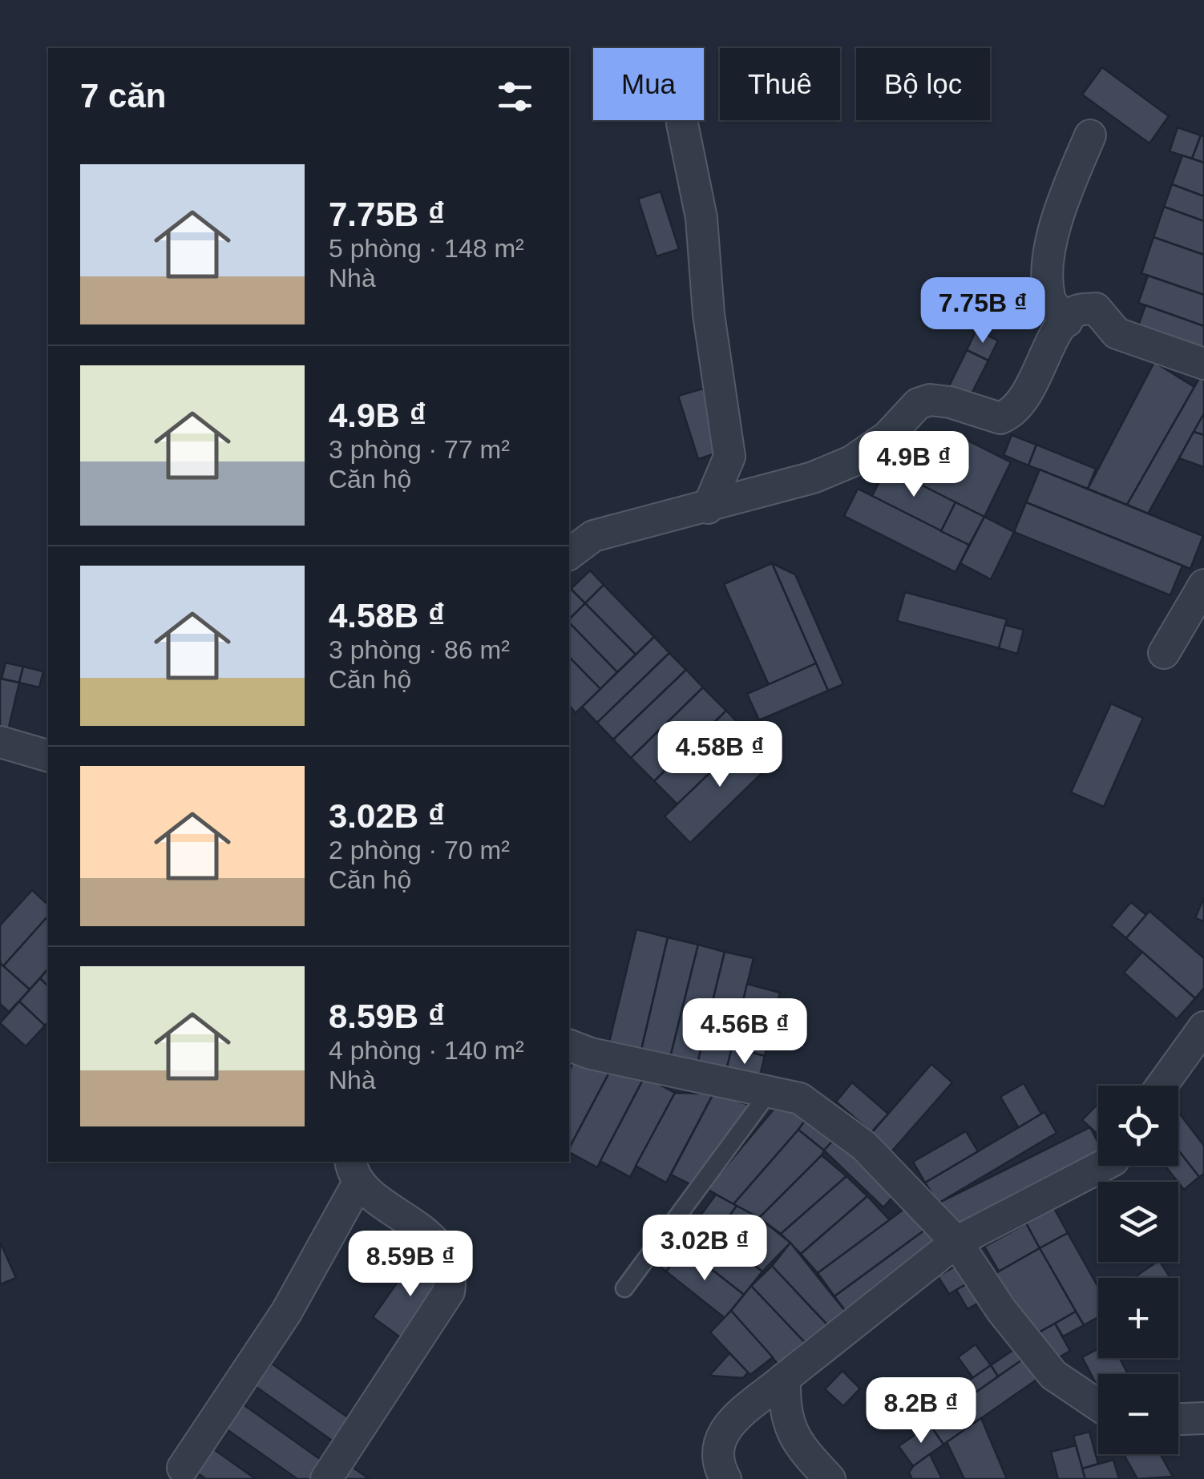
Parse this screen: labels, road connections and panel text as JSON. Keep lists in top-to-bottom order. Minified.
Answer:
{"page":{"chip":["Mua","Thuê","Bộ lọc"],"heading":"7 căn","list":[{"name":"7.75B ₫","note":"5 phòng · 148 m² · Nhà"},{"name":"4.9B ₫","note":"3 phòng · 77 m² · Căn hộ"},{"name":"4.58B ₫","note":"3 phòng · 86 m² · Căn hộ"},{"name":"3.02B ₫","note":"2 phòng · 70 m² · Căn hộ"},{"name":"8.59B ₫","note":"4 phòng · 140 m² · Nhà"}],"price":["7.75B ₫","4.9B ₫","4.58B ₫","4.56B ₫","3.02B ₫","8.59B ₫","8.2B ₫"],"map_buttons":["+","−"]}}
